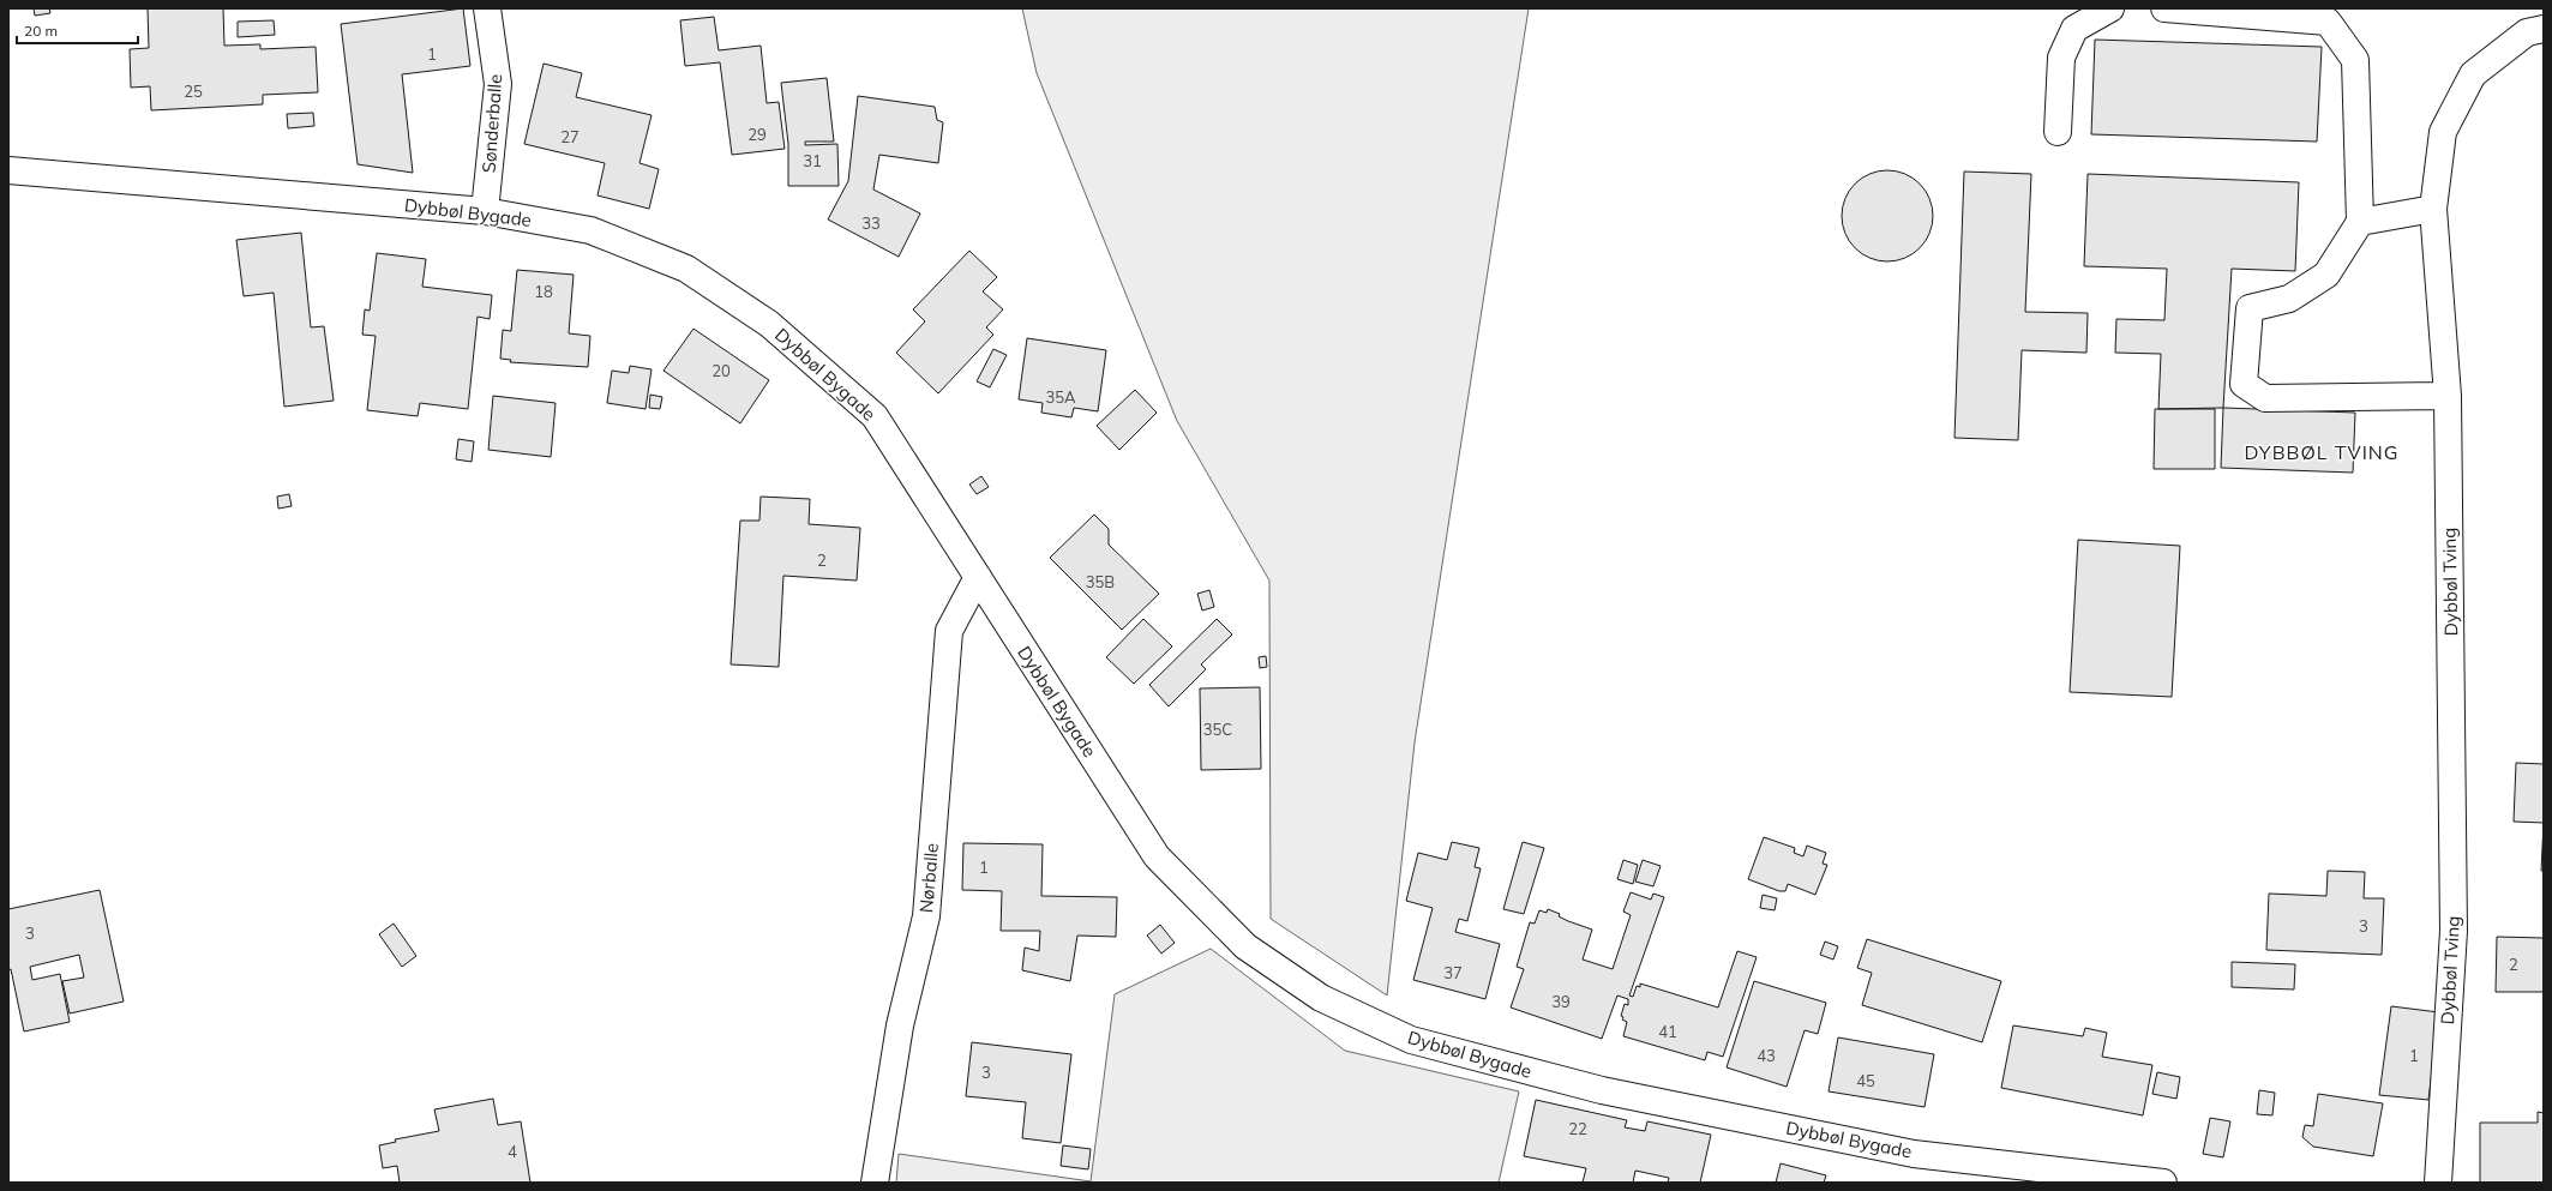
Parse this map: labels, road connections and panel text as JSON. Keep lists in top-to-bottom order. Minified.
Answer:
{"streets":{"street":["Sønderballe","Dybbøl Bygade","Dybbøl Tving","Nørballe"]},"crossings":[["Sønderballe","Dybbøl Bygade"],["Dybbøl Bygade","Nørballe"]],"districts":["DYBBØL TVING"],"house_numbers":["1","25","29","27","31","33","18","20","35A","2","35B","35C","1","3","3","2","37","39","41","43","1","3","45","22","4"],"scale_bar":"20 m"}
